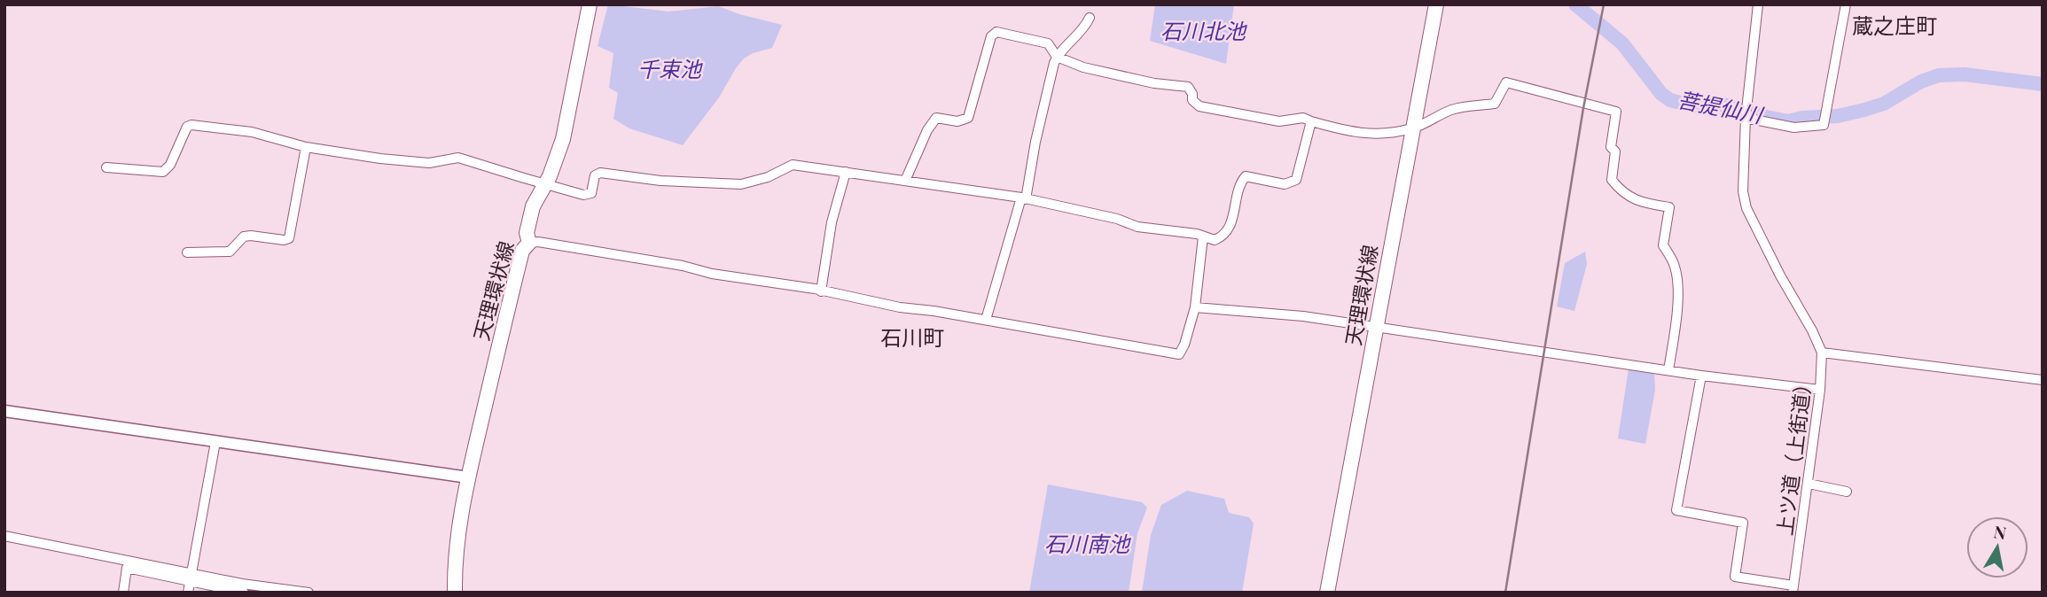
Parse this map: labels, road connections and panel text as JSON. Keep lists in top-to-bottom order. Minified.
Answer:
{"streets":{"main road":["天理環状線"],"street":["上ツ道（上街道）"]},"districts":["蔵之庄町","石川町"],"water":["石川北池","千束池","菩提仙川","石川南池"],"north":"top"}
